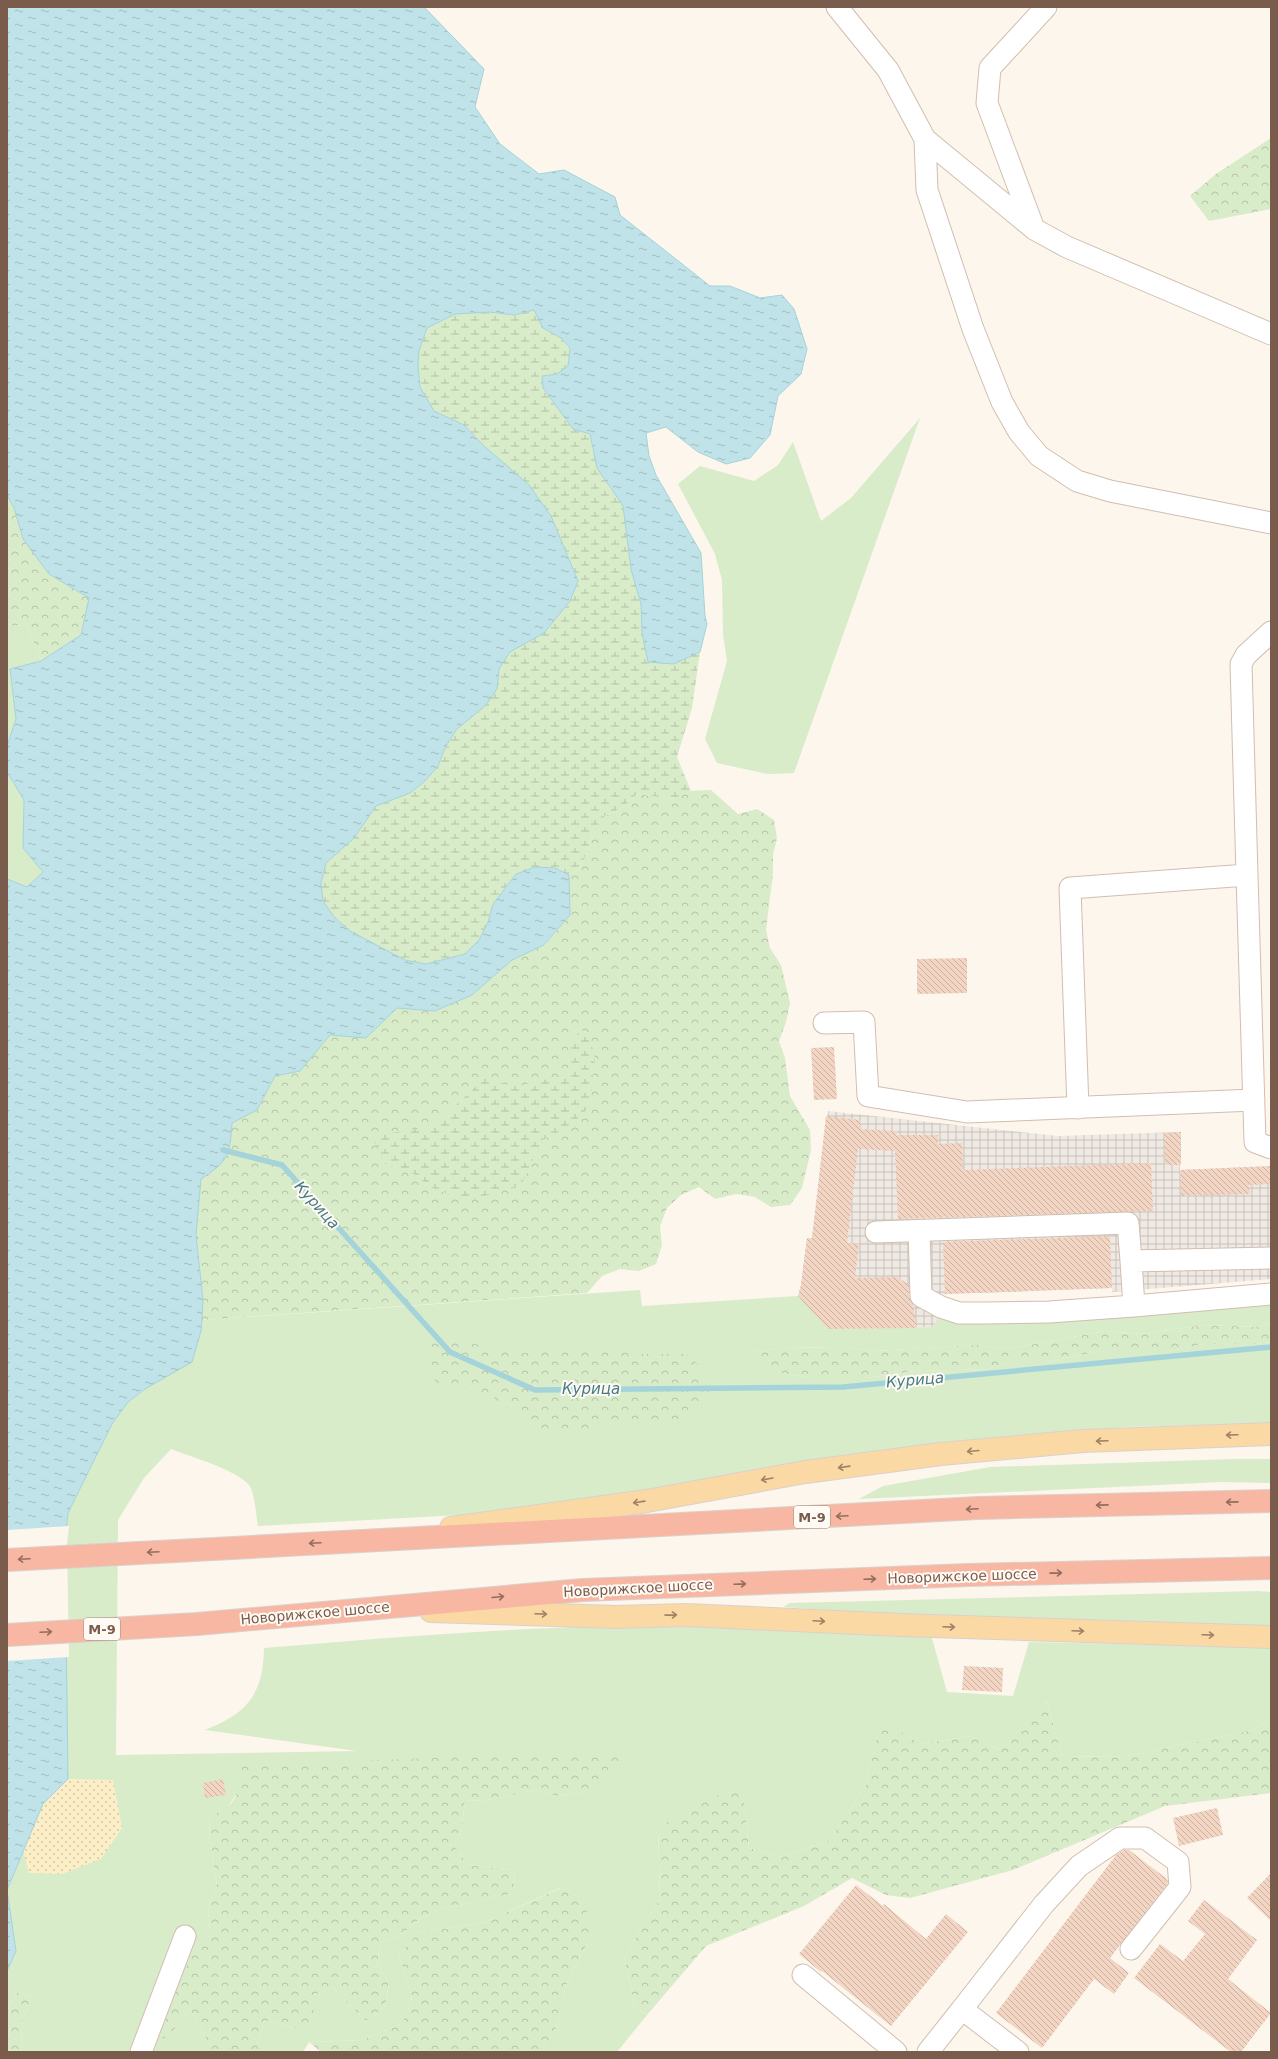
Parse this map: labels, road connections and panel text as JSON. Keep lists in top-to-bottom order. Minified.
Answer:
{"streets":{"highway":["М-9","Новорижское шоссе"]},"crossings":[["М-9","Новорижское шоссе"]],"water":["Курица"]}
